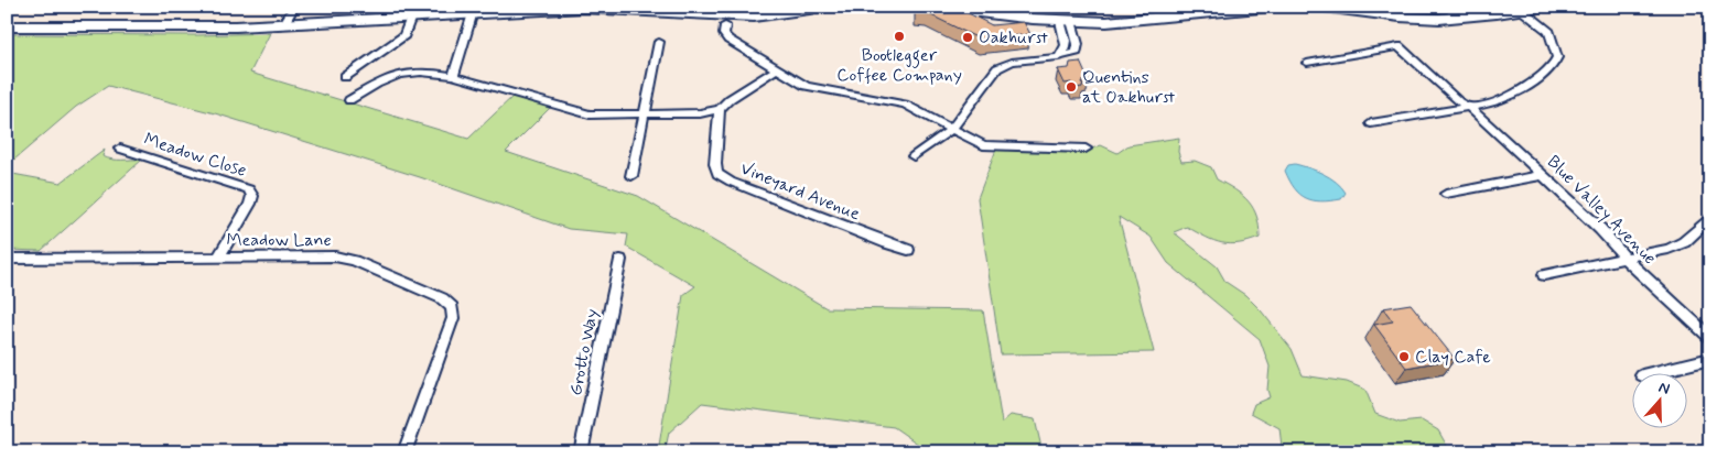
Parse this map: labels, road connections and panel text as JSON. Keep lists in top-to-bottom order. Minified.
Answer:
{"streets":{"street":["Meadow Close","Vineyard Avenue","Blue Valley Avenue","Meadow Lane","Grotto Way"]},"crossings":[["Meadow Close","Meadow Lane"]],"places":["Bootlegger Coffee Company","Oakhurst","Quentins at Oakhurst","Clay Cafe"],"north":"top"}
